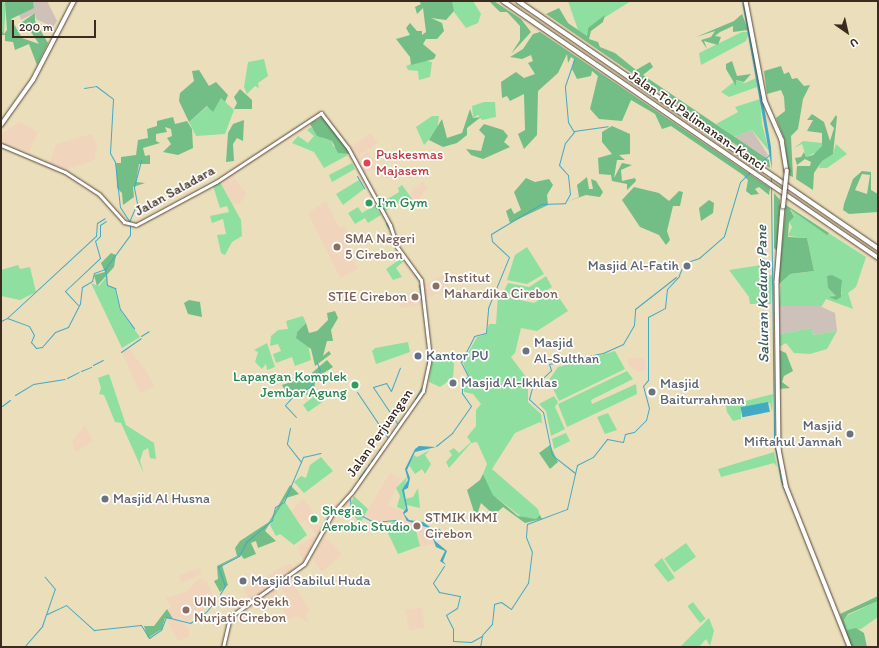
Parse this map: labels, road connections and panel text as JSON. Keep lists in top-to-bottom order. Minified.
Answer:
{"streets":{"highway":["Jalan Tol Palimanan–Kanci"],"street":["Jalan Saladara","Jalan Perjuangan"]},"crossings":[["Jalan Saladara","Jalan Perjuangan"]],"water":["Saluran Kedung Pane"],"places":["Puskesmas Majasem","I'm Gym","SMA Negeri 5 Cirebon","Masjid Al-Fatih","Institut Mahardika Cirebon","STIE Cirebon","Masjid Al-Sulthan","Kantor PU","Masjid Al-Ikhlas","Lapangan Komplek Jembar Agung","Masjid Baiturrahman","Masjid Miftahul Jannah","Masjid Al Husna","Shegia Aerobic Studio","STMIK IKMI Cirebon","Masjid Sabilul Huda","UIN Siber Syekh Nurjati Cirebon"],"scale_bar":"200 m","north":"bottom right"}
